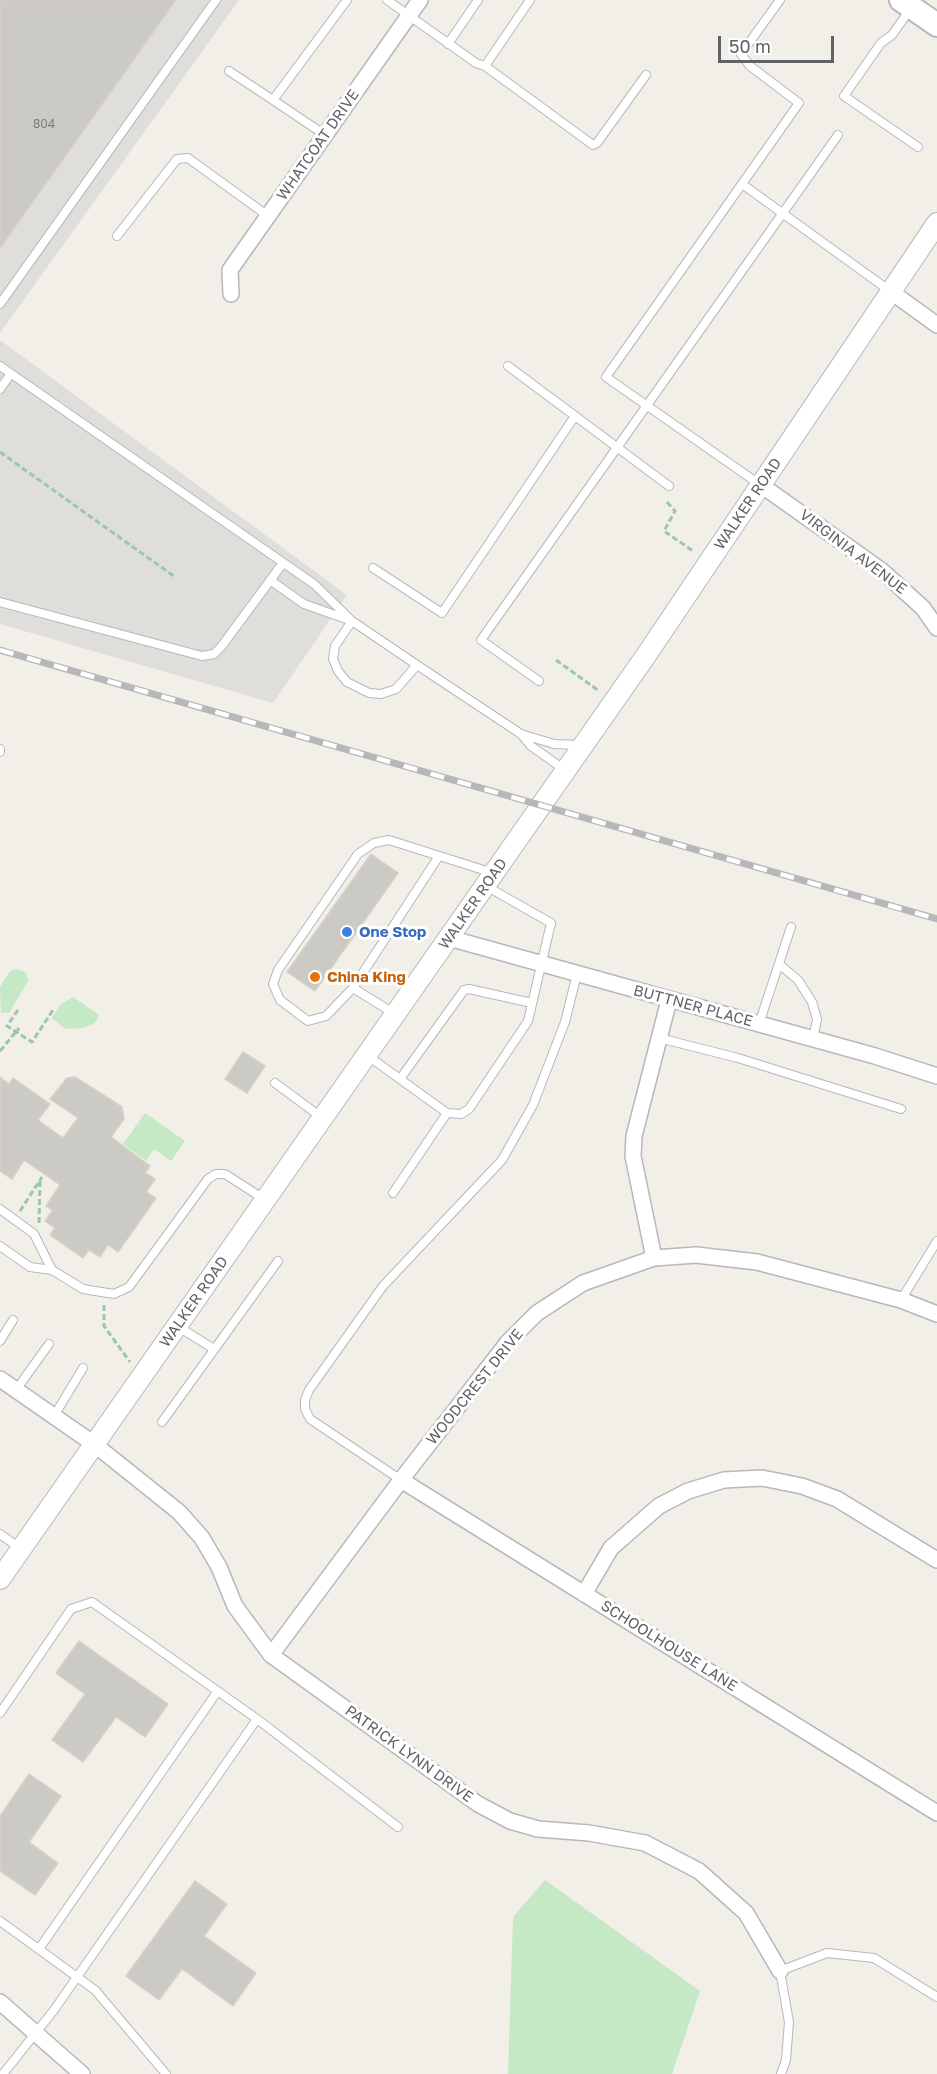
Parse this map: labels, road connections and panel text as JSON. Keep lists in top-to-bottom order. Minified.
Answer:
{"streets":{"street":["WHATCOAT DRIVE","WALKER ROAD","VIRGINIA AVENUE","BUTTNER PLACE","WOODCREST DRIVE","SCHOOLHOUSE LANE","PATRICK LYNN DRIVE"]},"crossings":[["WALKER ROAD","VIRGINIA AVENUE"],["WALKER ROAD","BUTTNER PLACE"],["WALKER ROAD","PATRICK LYNN DRIVE"],["WOODCREST DRIVE","SCHOOLHOUSE LANE"],["WOODCREST DRIVE","PATRICK LYNN DRIVE"]],"places":["One Stop","China King"],"house_numbers":["804"],"scale_bar":"50 m"}
